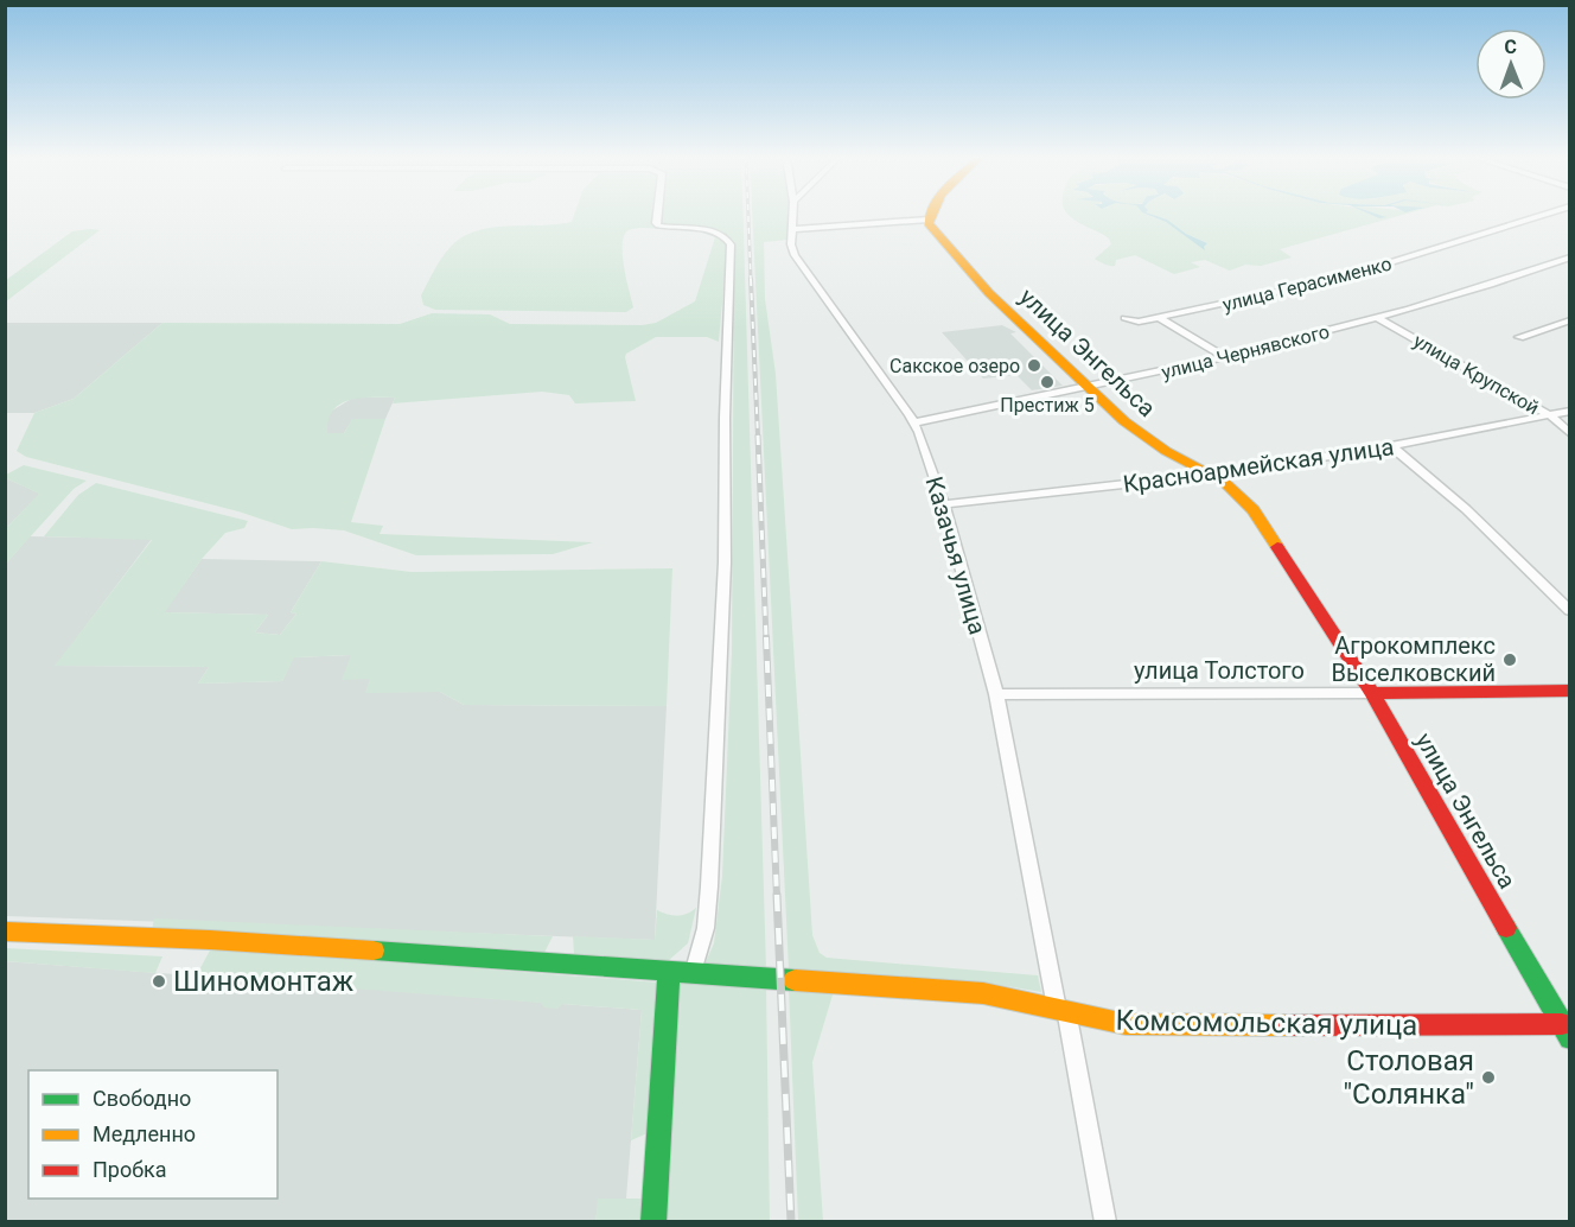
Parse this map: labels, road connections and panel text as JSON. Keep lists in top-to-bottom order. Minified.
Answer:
{"streets":{"main road":["улица Энгельса","улица Толстого","Комсомольская улица"],"street":["улица Герасименко","улица Чернявского","улица Крупской","Красноармейская улица","Казачья улица"]},"crossings":[["улица Чернявского","улица Энгельса"],["улица Чернявского","улица Крупской"],["улица Чернявского","Казачья улица"],["улица Энгельса","Красноармейская улица"],["улица Энгельса","улица Толстого"],["улица Энгельса","Комсомольская улица"],["улица Крупской","Красноармейская улица"],["Красноармейская улица","Казачья улица"],["Казачья улица","улица Толстого"],["Казачья улица","Комсомольская улица"]],"places":["Сакское озеро","Престиж 5","Агрокомплекс Выселковский","Шиномонтаж","Столовая \"Солянка\""],"legend":["Свободно","Медленно","Пробка"],"north":"top"}
